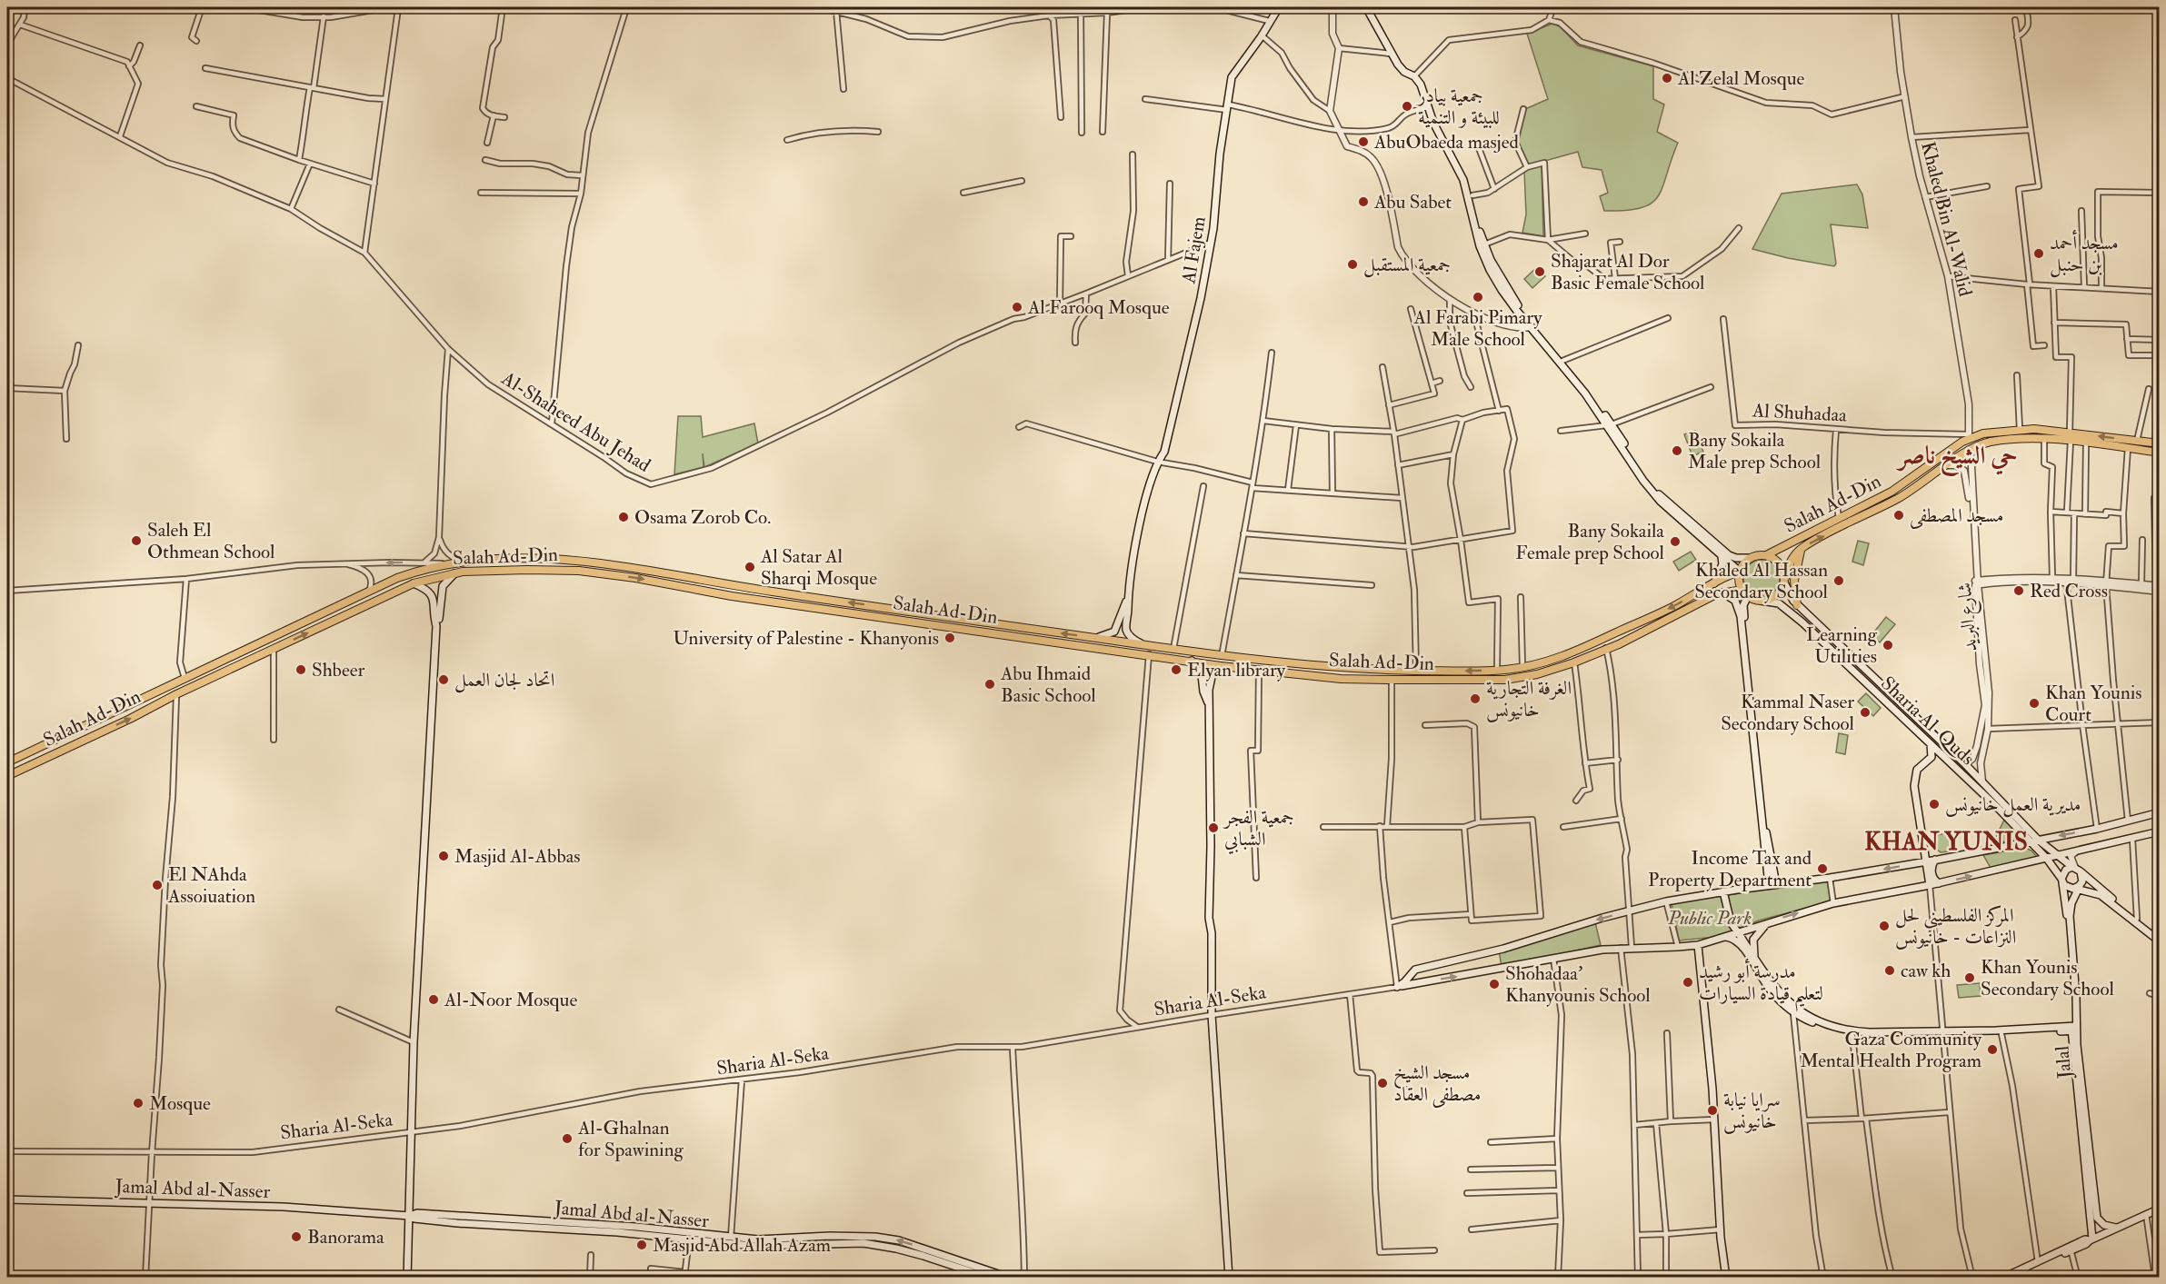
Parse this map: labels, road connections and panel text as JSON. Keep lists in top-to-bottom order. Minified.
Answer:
{"streets":{"highway":["Salah Ad-Din"],"main road":["Al Fajem","Sharia Al-Quds","Sharia Al-Seka","Jalal","Jamal Abd al-Nasser"],"street":["Khaled Bin Al-Walid","Al Shuhadaa","Al-Shaheed Abu Jehad","شارع البريد"]},"crossings":[["Khaled Bin Al-Walid","Al Shuhadaa"],["Khaled Bin Al-Walid","Salah Ad-Din"],["Al Fajem","Al-Shaheed Abu Jehad"],["Al Shuhadaa","Salah Ad-Din"],["Salah Ad-Din","شارع البريد"],["Salah Ad-Din","Sharia Al-Quds"],["شارع البريد","Sharia Al-Quds"],["Sharia Al-Quds","Sharia Al-Seka"],["Sharia Al-Quds","Jalal"]],"districts":["حي الشيخ ناصر","KHAN YUNIS"],"parks":["Public Park"],"places":["Al Zelal Mosque","جمعية بيادر للبيئة و التنمية","AbuObaeda masjed","Abu Sabet","مسجد أحمد بن حنبل","جمعية المستقبل","Shajarat Al Dor Basic Female School","Al Farabi Pimary Male School","Al Farooq Mosque","Bany Sokaila Male prep School","مسجد المصطفى","Osama Zorob Co.","Saleh El Othmean School","Bany Sokaila Female prep School","Al Satar Al Sharqi Mosque","Khaled Al Hassan Secondary School","Red Cross","University of Palestine - Khanyonis","Learning Utilities","Shbeer","Elyan library","اتحاد لجان العمل","Abu Ihmaid Basic School","الغرفة التجارية خانيونس","Khan Younis Court","Kammal Naser Secondary School","مديرية العمل خانيونس","جمعية الفجر الشبابي","Masjid Al-Abbas","Income Tax and Property Department","El NAhda Assoiuation","المركز الفلسطيني لحل النزاعات - خانيونس","caw kh","Khan Younis Secondary School","مدرسة أبو رشيد لتعليم قيادة السيارات","Shohadaa' Khanyounis School","Al-Noor Mosque","Gaza Community Mental Health Program","مسجد الشيخ مصطفى العقاد","Mosque","سرايا نيابة خانيونس","Al-Ghalnan for Spawining","Banorama","Masjid Abd Allah Azam"]}
